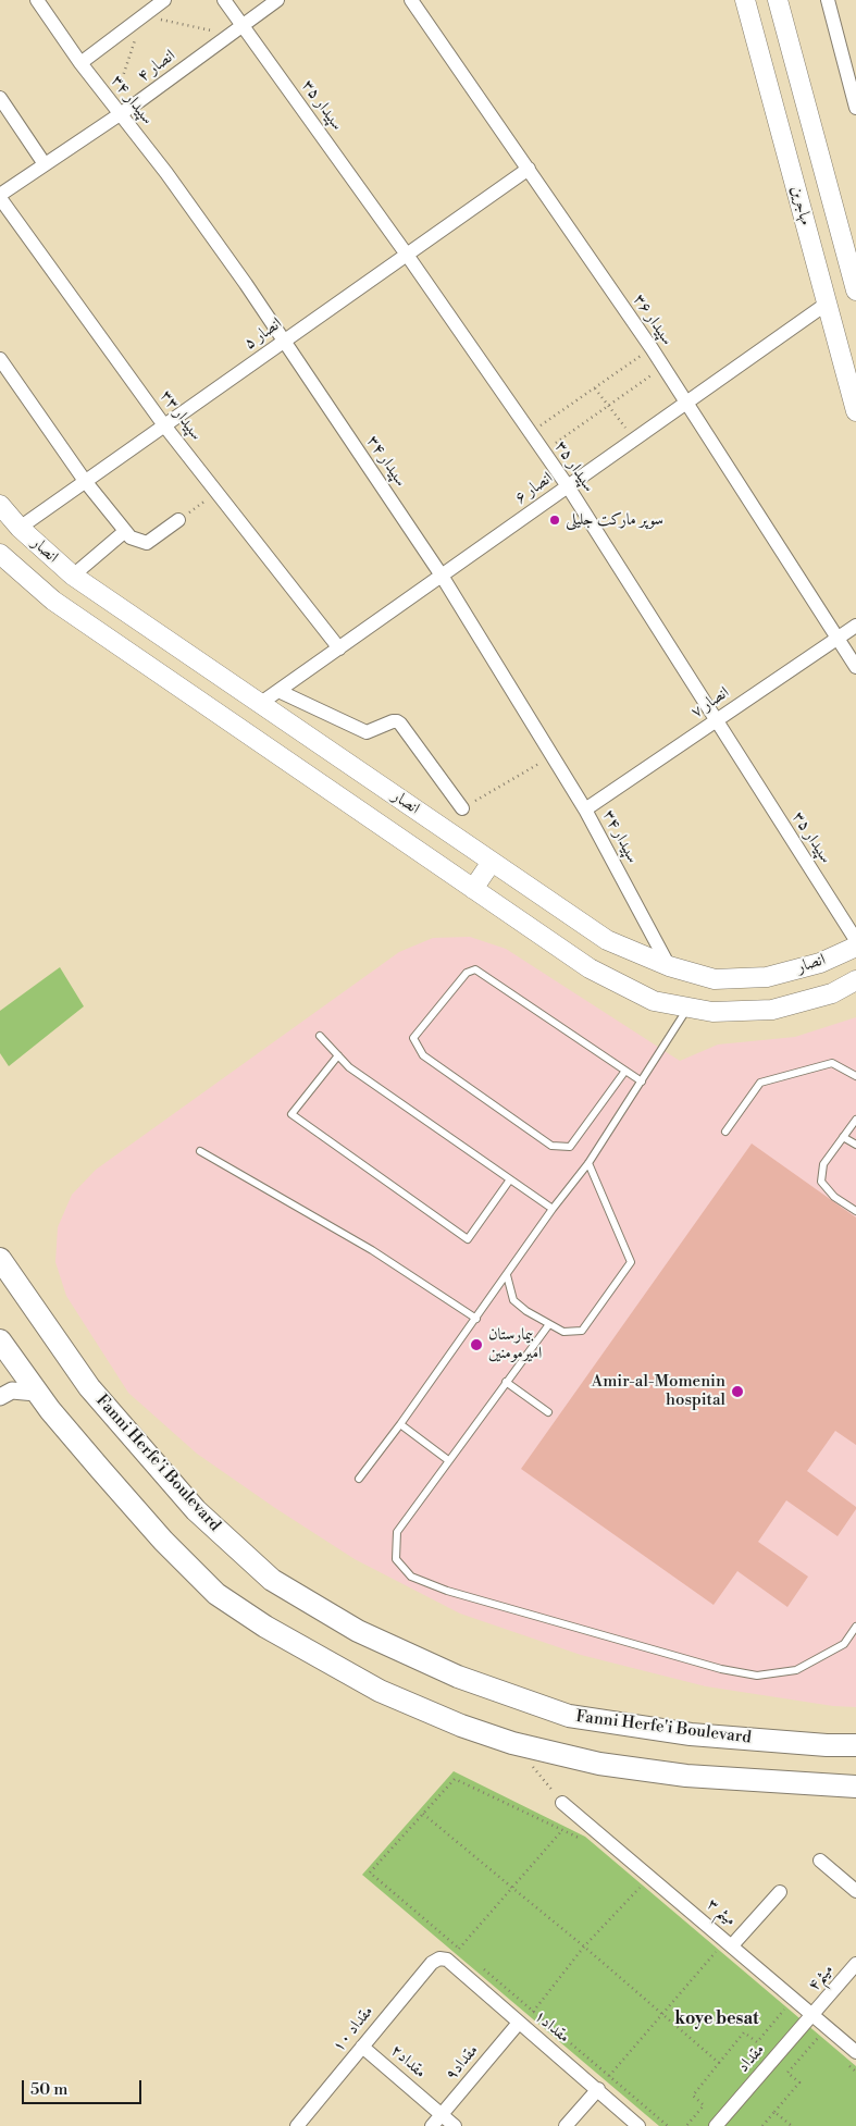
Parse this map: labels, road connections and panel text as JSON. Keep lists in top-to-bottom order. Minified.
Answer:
{"streets":{"main road":["مهاجرین","انصار","Fanni Herfe'i Boulevard"],"street":["انصار ۴","سپیدار ۳۴","سپیدار ۳۵","سپیدار ۳۶","انصار ۵","سپیدار ۳۳","انصار ۶","انصار ۷","میثم ۳","میثم۴","مقداد۱","مقداد ۱۰","مقداد","مقداد۲","مقداد۹"]},"crossings":[["انصار ۴","سپیدار ۳۴"],["انصار ۴","سپیدار ۳۵"],["انصار ۴","سپیدار ۳۳"],["سپیدار ۳۴","انصار ۵"],["سپیدار ۳۴","انصار ۶"],["سپیدار ۳۴","انصار"],["سپیدار ۳۴","انصار ۷"],["سپیدار ۳۵","انصار ۵"],["سپیدار ۳۵","انصار ۶"],["سپیدار ۳۵","انصار ۷"],["مهاجرین","انصار ۶"],["سپیدار ۳۶","انصار ۵"],["سپیدار ۳۶","انصار ۶"],["سپیدار ۳۶","انصار ۷"],["انصار ۵","سپیدار ۳۳"],["انصار ۵","انصار"],["سپیدار ۳۳","انصار ۶"],["انصار ۶","انصار"],["میثم ۳","میثم۴"],["میثم ۳","مقداد"],["میثم۴","مقداد"],["مقداد۱","مقداد ۱۰"],["مقداد۱","مقداد۹"],["مقداد ۱۰","مقداد۲"],["مقداد۲","مقداد۹"]],"districts":["koye besat"],"places":["سوپر مارکت جلیلی","بیمارستان امیرمومنین","Amir-al-Momenin hospital"],"scale_bar":"50 m"}
